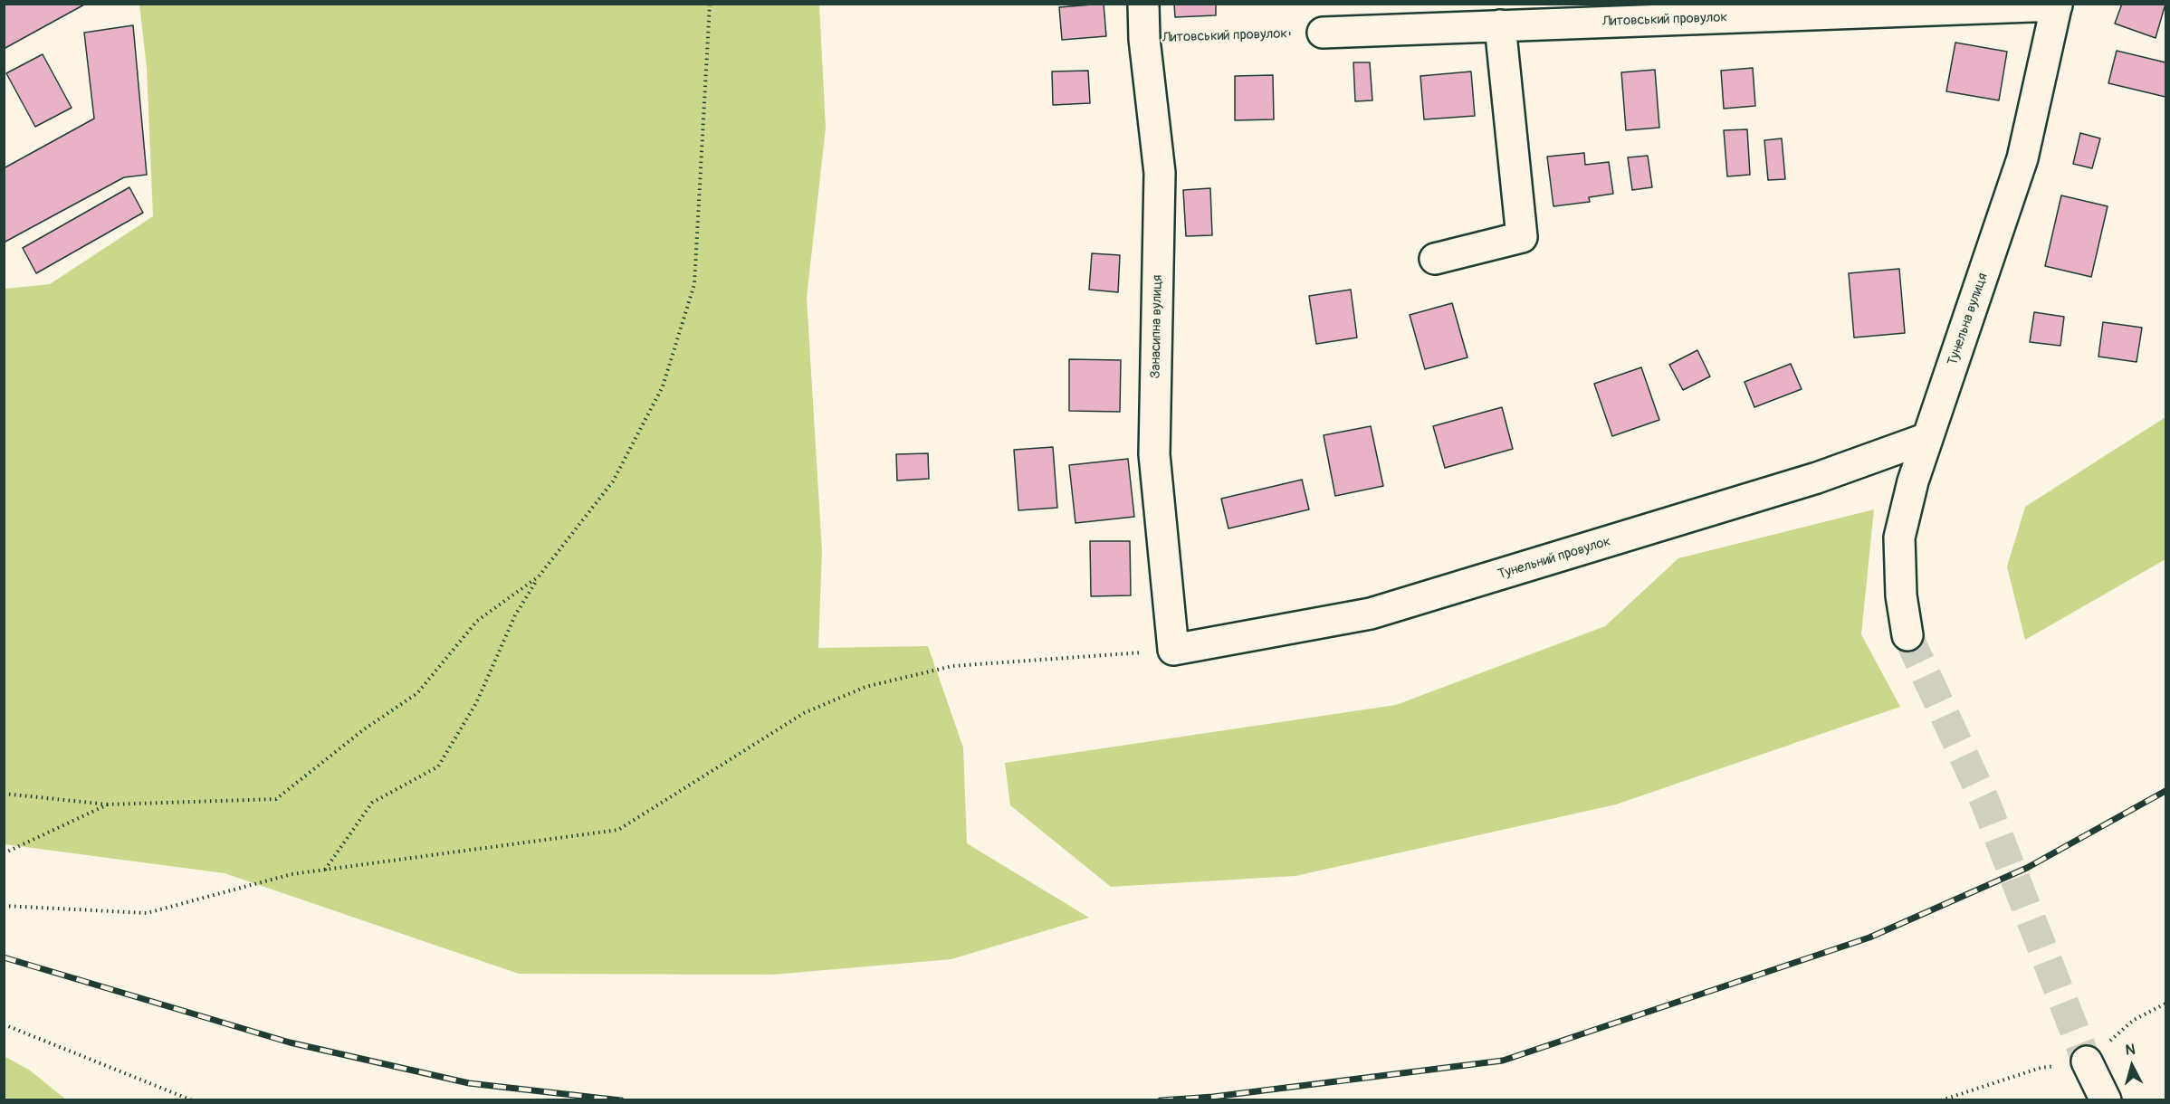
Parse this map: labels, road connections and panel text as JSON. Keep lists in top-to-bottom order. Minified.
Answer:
{"streets":{"street":["Литовський провулок","Тунельна вулиця","Занасипна вулиця","Тунельний провулок"]},"crossings":[["Литовський провулок","Тунельна вулиця"],["Литовський провулок","Занасипна вулиця"],["Тунельна вулиця","Тунельний провулок"],["Занасипна вулиця","Тунельний провулок"]],"north":"top"}
